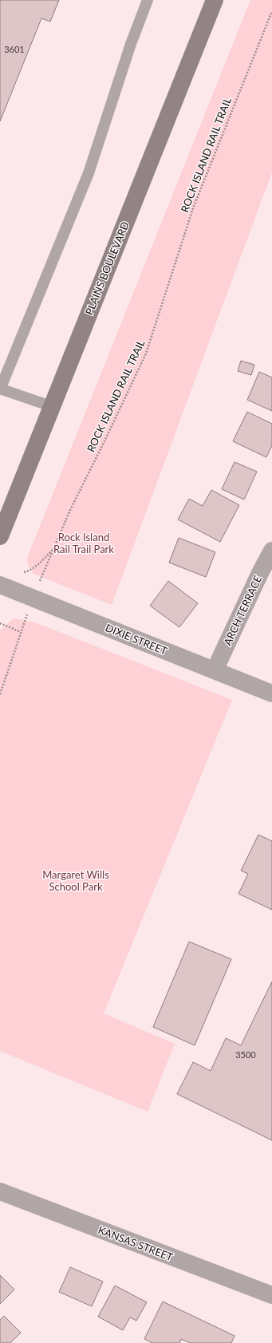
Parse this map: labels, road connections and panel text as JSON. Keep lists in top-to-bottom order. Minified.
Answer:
{"streets":{"main road":["PLAINS BOULEVARD"],"street":["ARCH TERRACE","DIXIE STREET","KANSAS STREET"],"path":["ROCK ISLAND RAIL TRAIL"]},"crossings":[["ROCK ISLAND RAIL TRAIL","DIXIE STREET"],["ARCH TERRACE","DIXIE STREET"]],"parks":["Rock Island Rail Trail Park","Margaret Wills School Park"],"house_numbers":["3601","3500"]}
